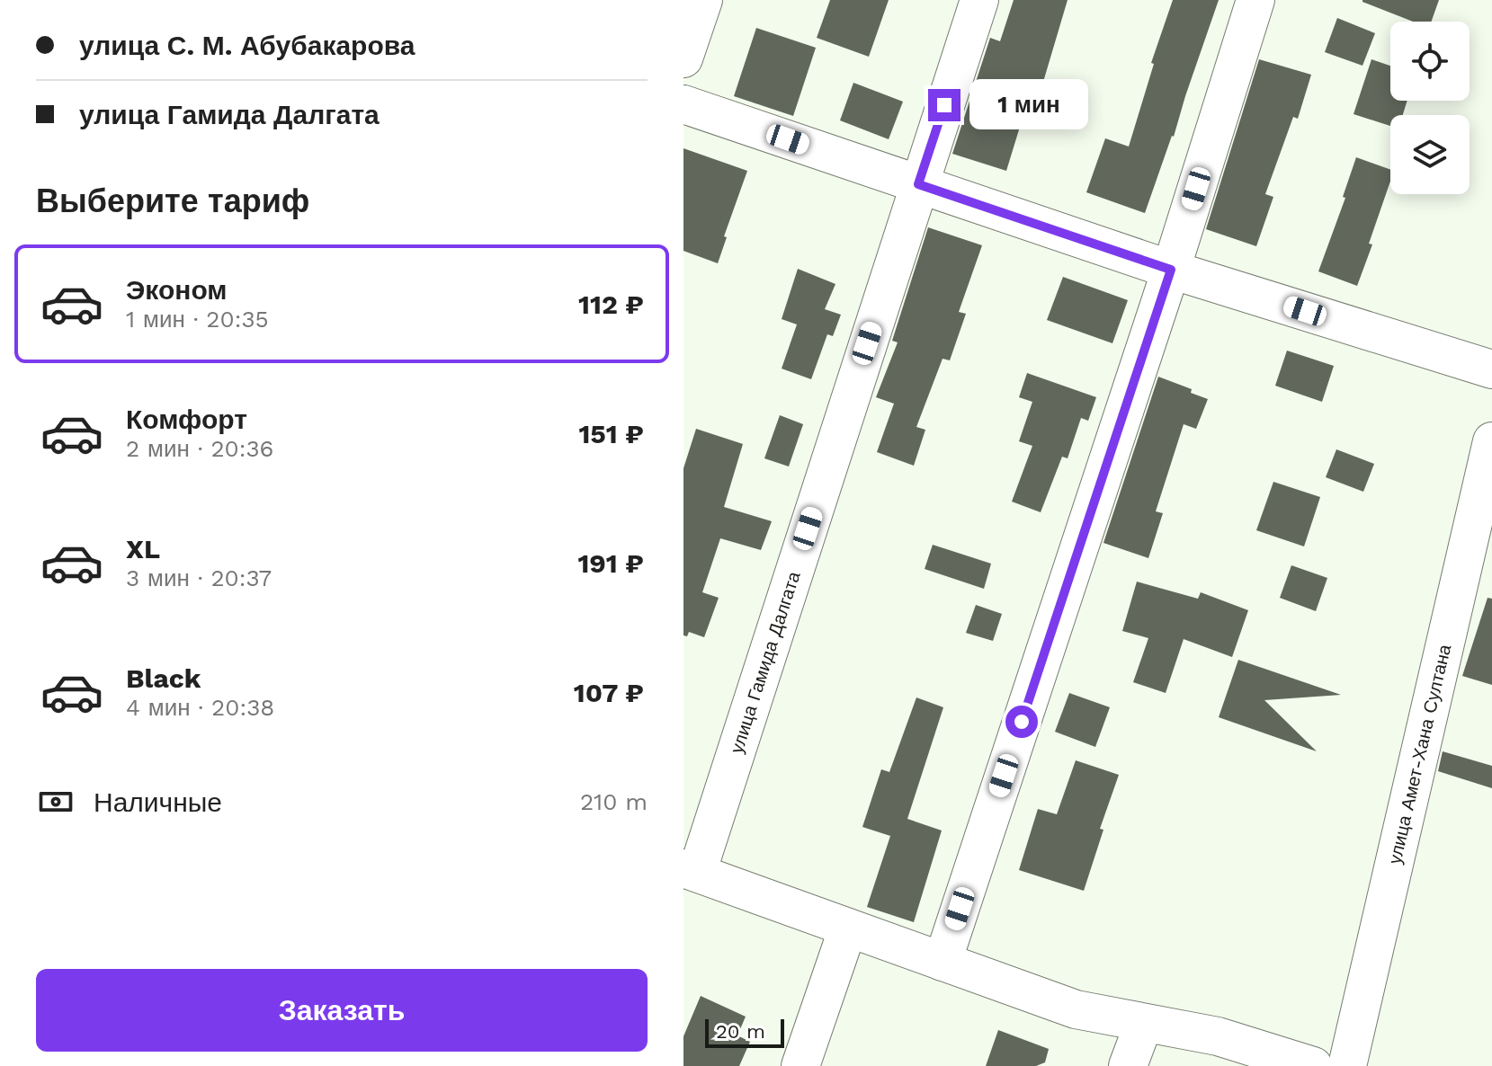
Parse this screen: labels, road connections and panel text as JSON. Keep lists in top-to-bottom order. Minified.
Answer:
{"streets":{"street":["улица Гамида Далгата","улица Амет-Хана Султана"]},"scale_bar":"20 m","page":{"banner":["улица С. М. Абубакарова","улица Гамида Далгата"],"bubble":"1 мин","heading":"Выберите тариф","list":[{"name":"Эконом","note":"1 мин · 20:35","value":"112 ₽"},{"name":"Комфорт","note":"2 мин · 20:36","value":"151 ₽"},{"name":"XL","note":"3 мин · 20:37","value":"191 ₽"},{"name":"Black","note":"4 мин · 20:38","value":"107 ₽"}],"pay":["Наличные","210 m"],"buttons":"Заказать","scale":"20 m"}}
